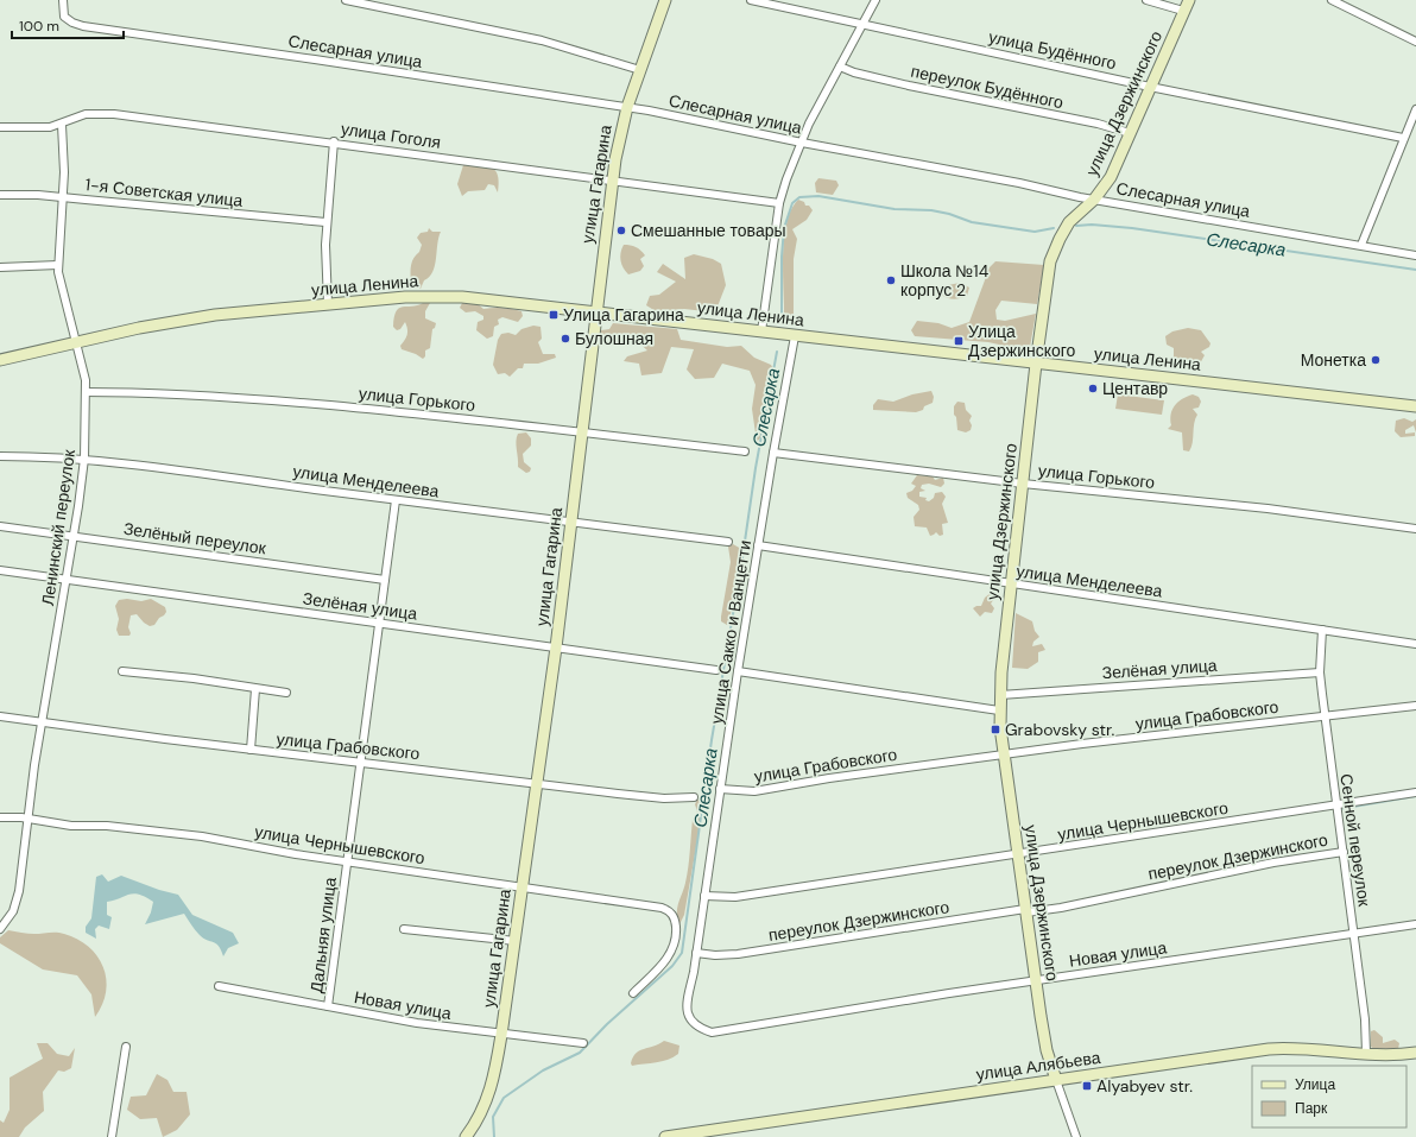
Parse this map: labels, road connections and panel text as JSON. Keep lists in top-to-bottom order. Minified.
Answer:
{"streets":{"main road":["улица Дзержинского","улица Гагарина","улица Ленина","улица Алябьева"],"street":["улица Будённого","Слесарная улица","переулок Будённого","улица Гоголя","1-я Советская улица","улица Горького","улица Менделеева","Ленинский переулок","Зелёный переулок","Зелёная улица","улица Сакко и Ванцетти","улица Грабовского","улица Чернышевского","Сенной переулок","переулок Дзержинского","Дальняя улица","Новая улица"]},"crossings":[["улица Будённого","улица Дзержинского"],["Слесарная улица","улица Дзержинского"],["Слесарная улица","улица Гагарина"],["переулок Будённого","улица Дзержинского"],["улица Дзержинского","улица Ленина"],["улица Дзержинского","улица Горького"],["улица Дзержинского","улица Менделеева"],["улица Дзержинского","Зелёная улица"],["улица Дзержинского","улица Грабовского"],["улица Дзержинского","улица Чернышевского"],["улица Дзержинского","переулок Дзержинского"],["улица Дзержинского","Новая улица"],["улица Дзержинского","улица Алябьева"],["улица Гоголя","улица Гагарина"],["улица Гоголя","Ленинский переулок"],["улица Гагарина","улица Ленина"],["улица Гагарина","улица Горького"],["улица Гагарина","улица Менделеева"],["улица Гагарина","Зелёная улица"],["улица Гагарина","улица Грабовского"],["улица Гагарина","улица Чернышевского"],["улица Гагарина","Новая улица"],["1-я Советская улица","Ленинский переулок"],["улица Ленина","Ленинский переулок"],["улица Ленина","улица Сакко и Ванцетти"],["улица Горького","Ленинский переулок"],["улица Горького","улица Сакко и Ванцетти"],["улица Менделеева","Ленинский переулок"],["улица Менделеева","улица Сакко и Ванцетти"],["улица Менделеева","Сенной переулок"],["улица Менделеева","Дальняя улица"],["Ленинский переулок","Зелёный переулок"],["Ленинский переулок","Зелёная улица"],["Ленинский переулок","улица Грабовского"],["Ленинский переулок","улица Чернышевского"],["Зелёный переулок","Дальняя улица"],["Зелёная улица","Сенной переулок"],["Зелёная улица","Дальняя улица"],["улица Сакко и Ванцетти","улица Грабовского"],["улица Сакко и Ванцетти","улица Чернышевского"],["улица Сакко и Ванцетти","переулок Дзержинского"],["улица Сакко и Ванцетти","Новая улица"],["улица Грабовского","Сенной переулок"],["улица Грабовского","Дальняя улица"],["улица Чернышевского","Сенной переулок"],["улица Чернышевского","Дальняя улица"],["Сенной переулок","переулок Дзержинского"],["Сенной переулок","Новая улица"],["Сенной переулок","улица Алябьева"],["Дальняя улица","Новая улица"]],"water":["Слесарка"],"places":{"other":["Смешанные товары","Школа №14 корпус 2","Булошная","Монетка","Центавр"],"transit":["Улица Гагарина","Улица Дзержинского","Grabovsky str.","Alyabyev str."]},"legend":["Улица","Парк"],"scale_bar":"100 m"}
